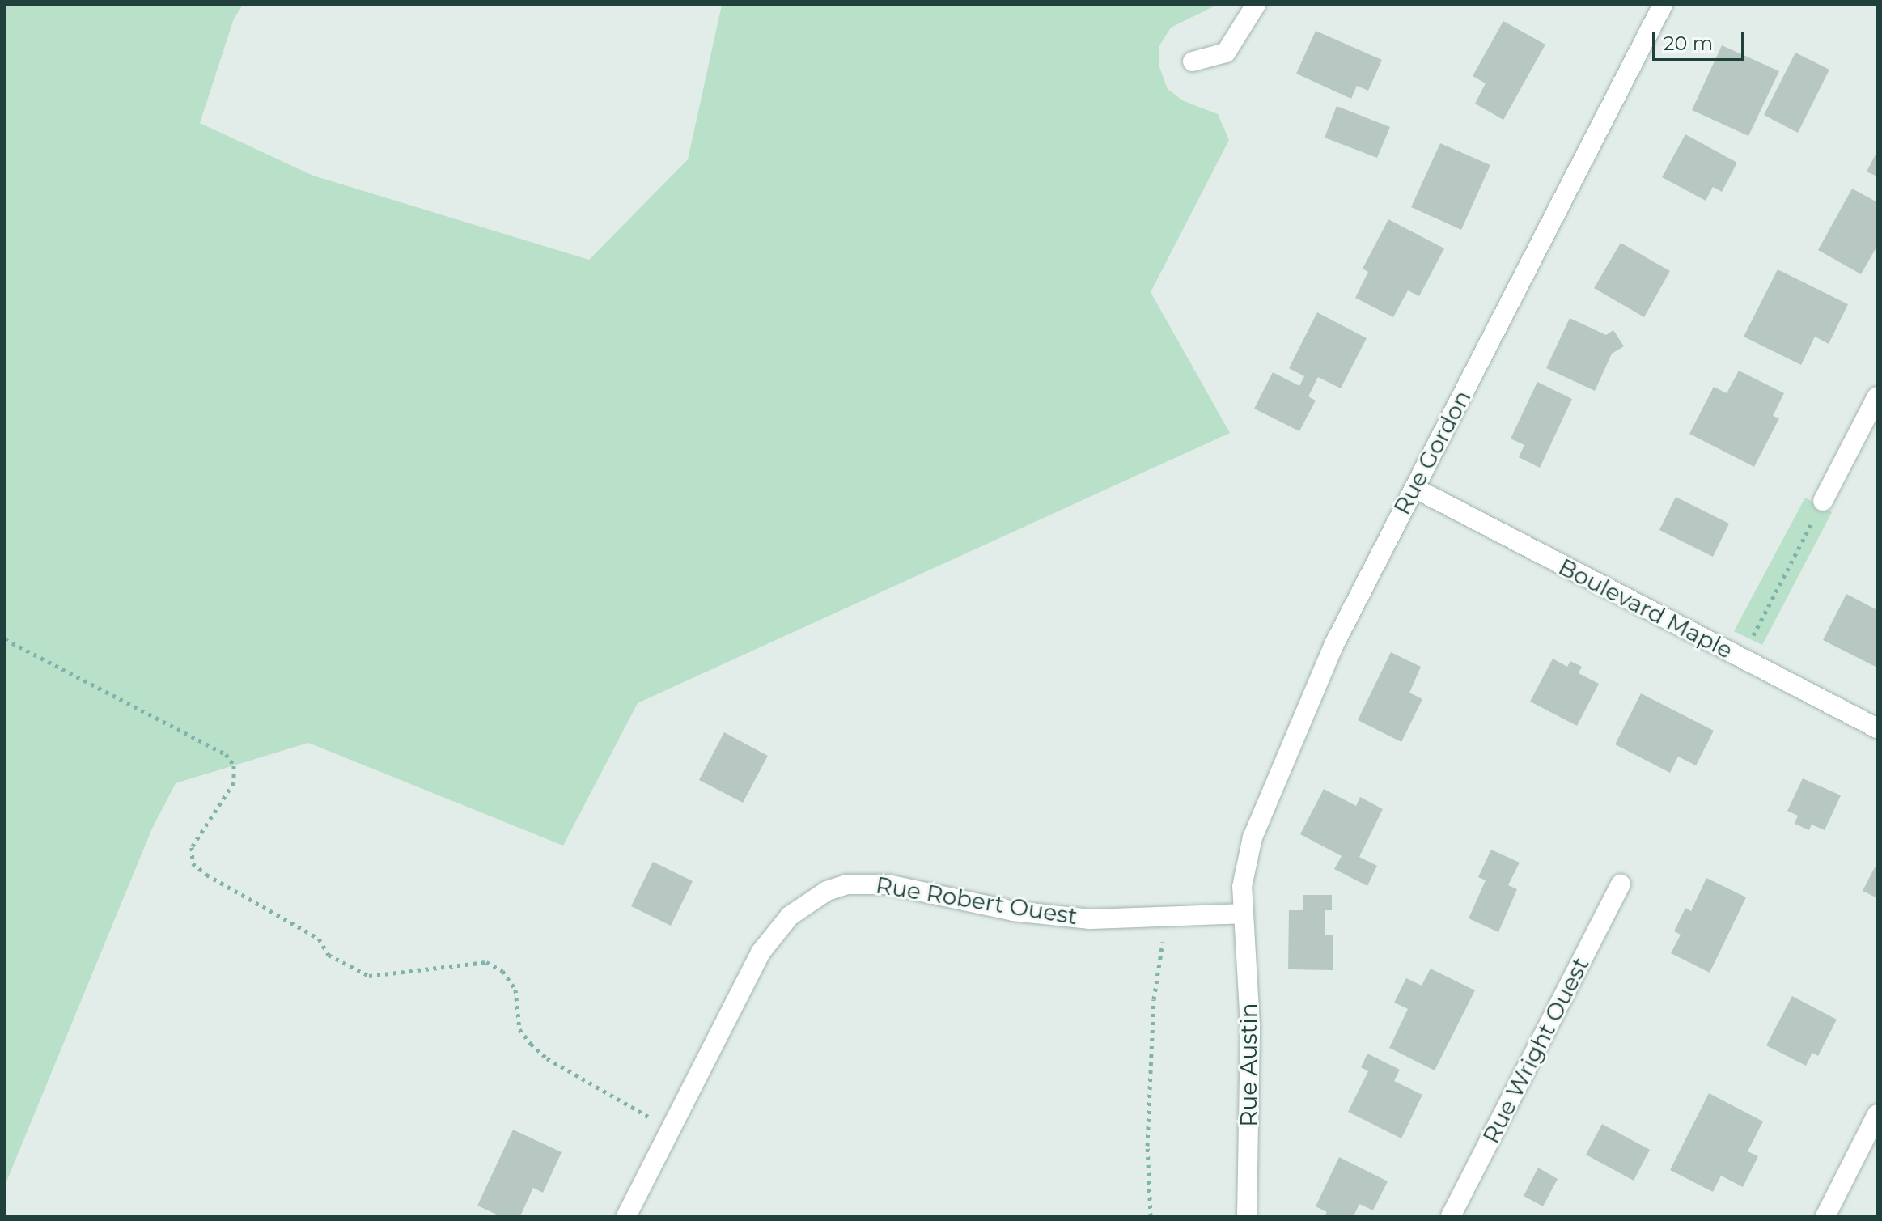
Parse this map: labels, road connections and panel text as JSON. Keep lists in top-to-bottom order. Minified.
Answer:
{"streets":{"street":["Rue Gordon","Boulevard Maple","Rue Robert Ouest","Rue Wright Ouest","Rue Austin"]},"crossings":[["Rue Gordon","Boulevard Maple"],["Rue Gordon","Rue Robert Ouest"],["Rue Gordon","Rue Austin"],["Rue Robert Ouest","Rue Austin"]],"scale_bar":"20 m"}
